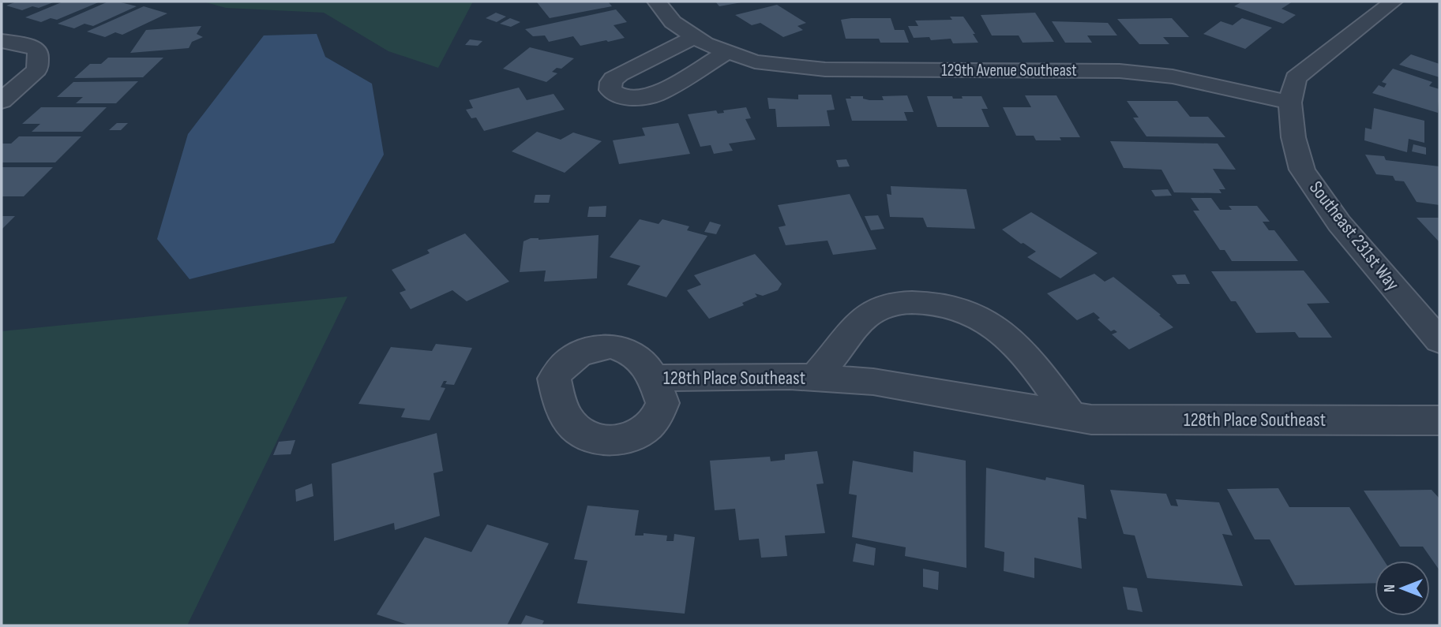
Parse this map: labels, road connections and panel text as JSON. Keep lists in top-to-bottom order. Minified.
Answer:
{"streets":{"street":["129th Avenue Southeast","Southeast 231st Way","128th Place Southeast"]},"crossings":[["129th Avenue Southeast","Southeast 231st Way"]],"north":"left"}
